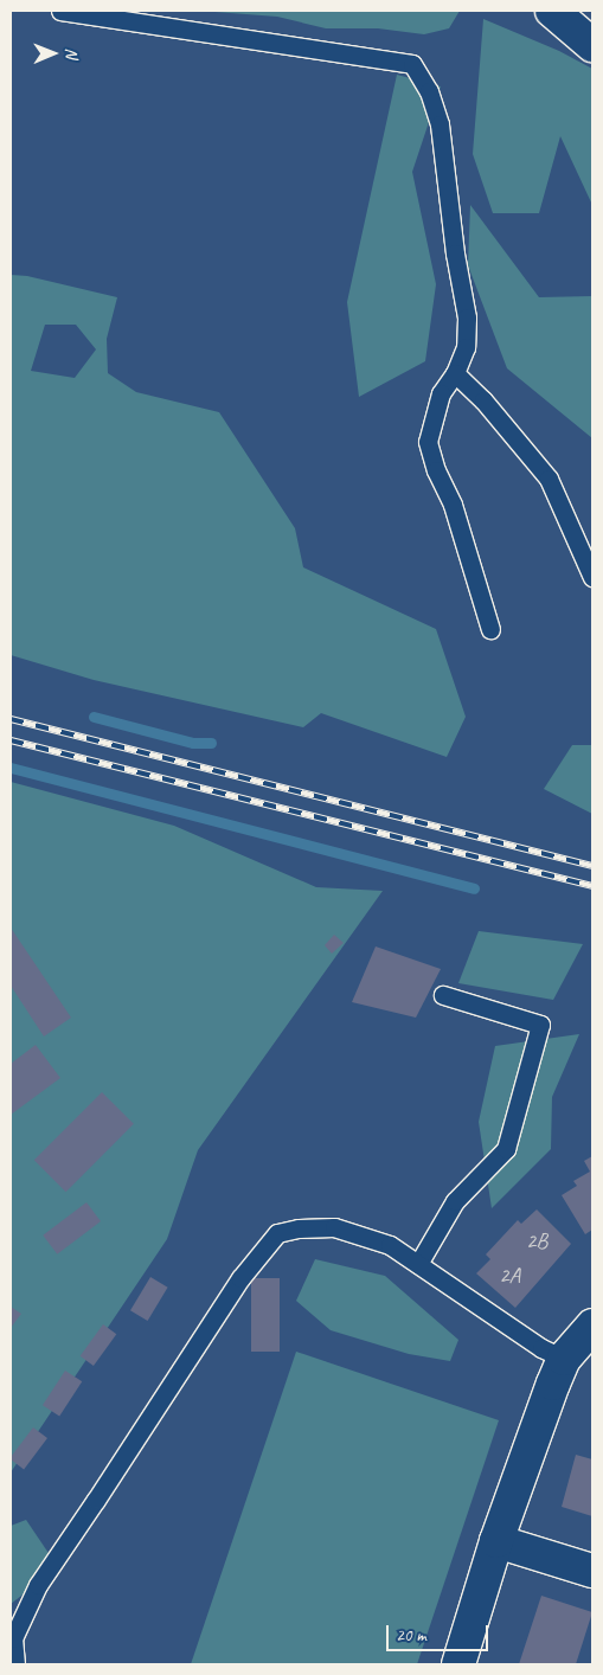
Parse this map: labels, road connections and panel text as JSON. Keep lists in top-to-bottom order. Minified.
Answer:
{"house_numbers":["2B","2A"],"scale_bar":"20 m","north":"right"}
